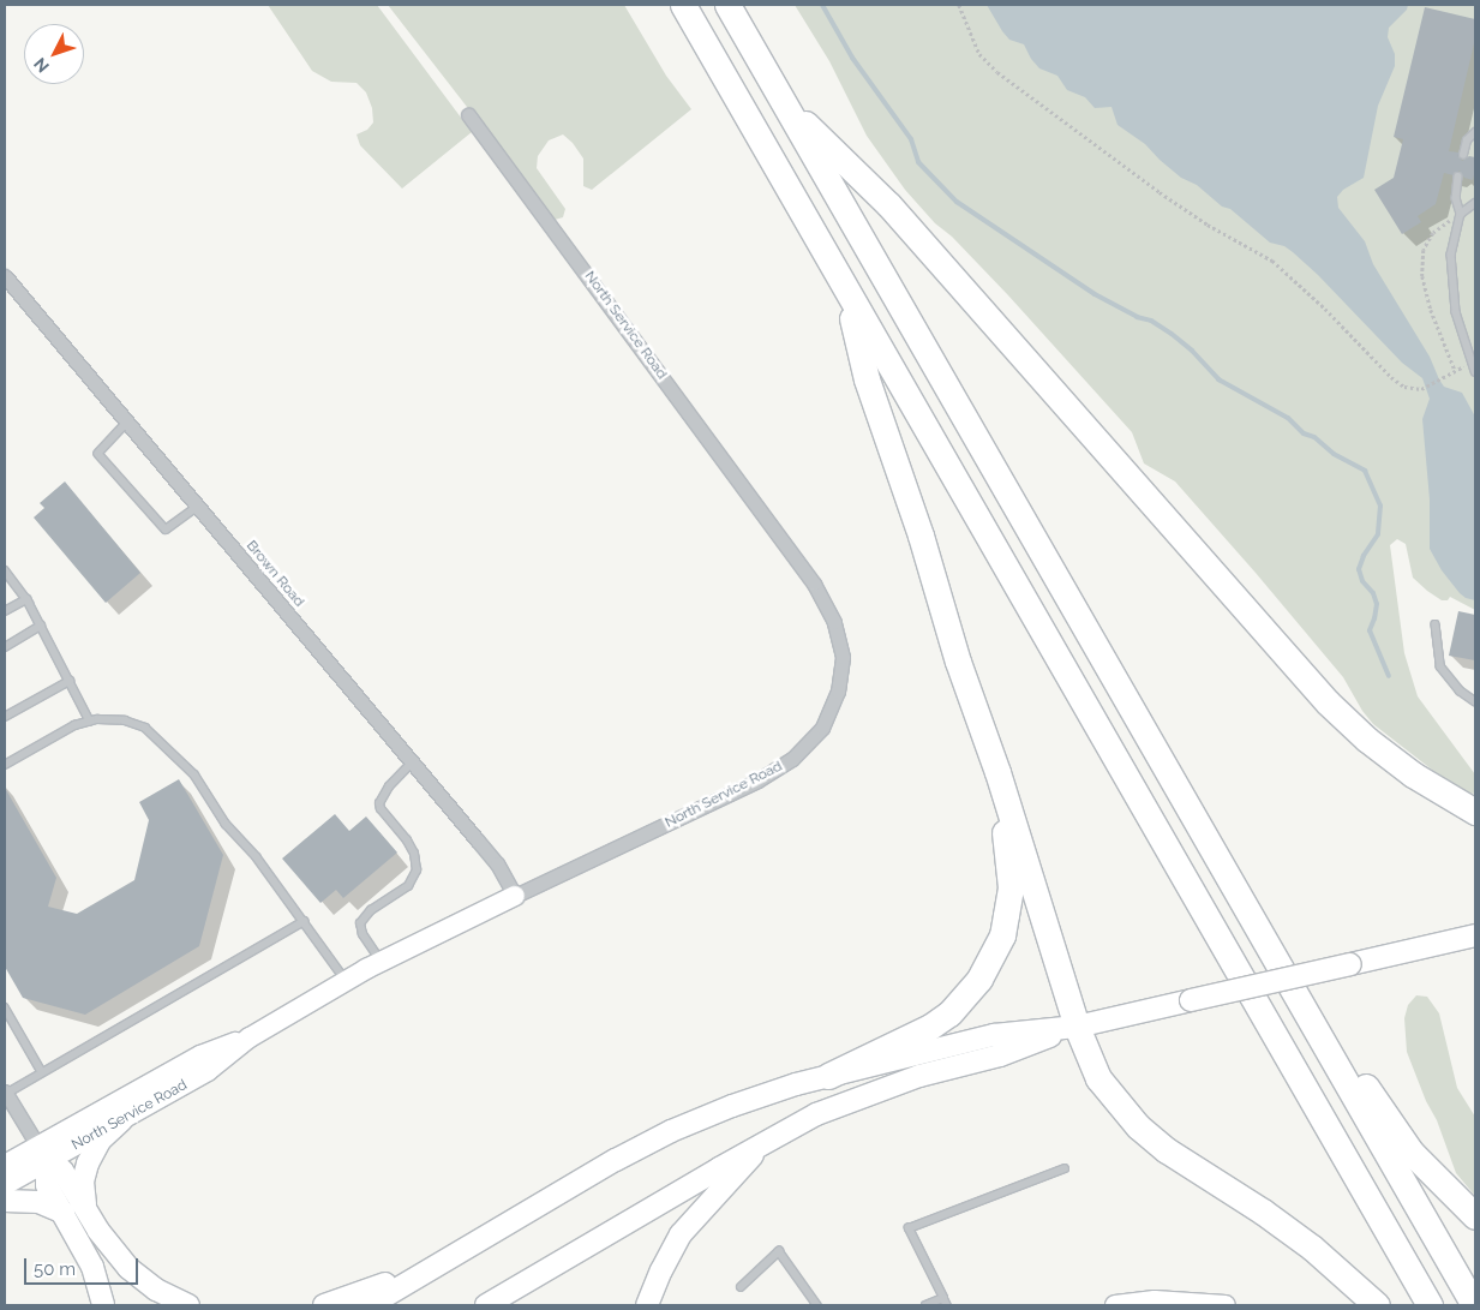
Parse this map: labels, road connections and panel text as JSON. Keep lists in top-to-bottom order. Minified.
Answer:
{"streets":{"street":["North Service Road","Brown Road"]},"crossings":[["North Service Road","Brown Road"]],"scale_bar":"50 m","north":"bottom left"}
